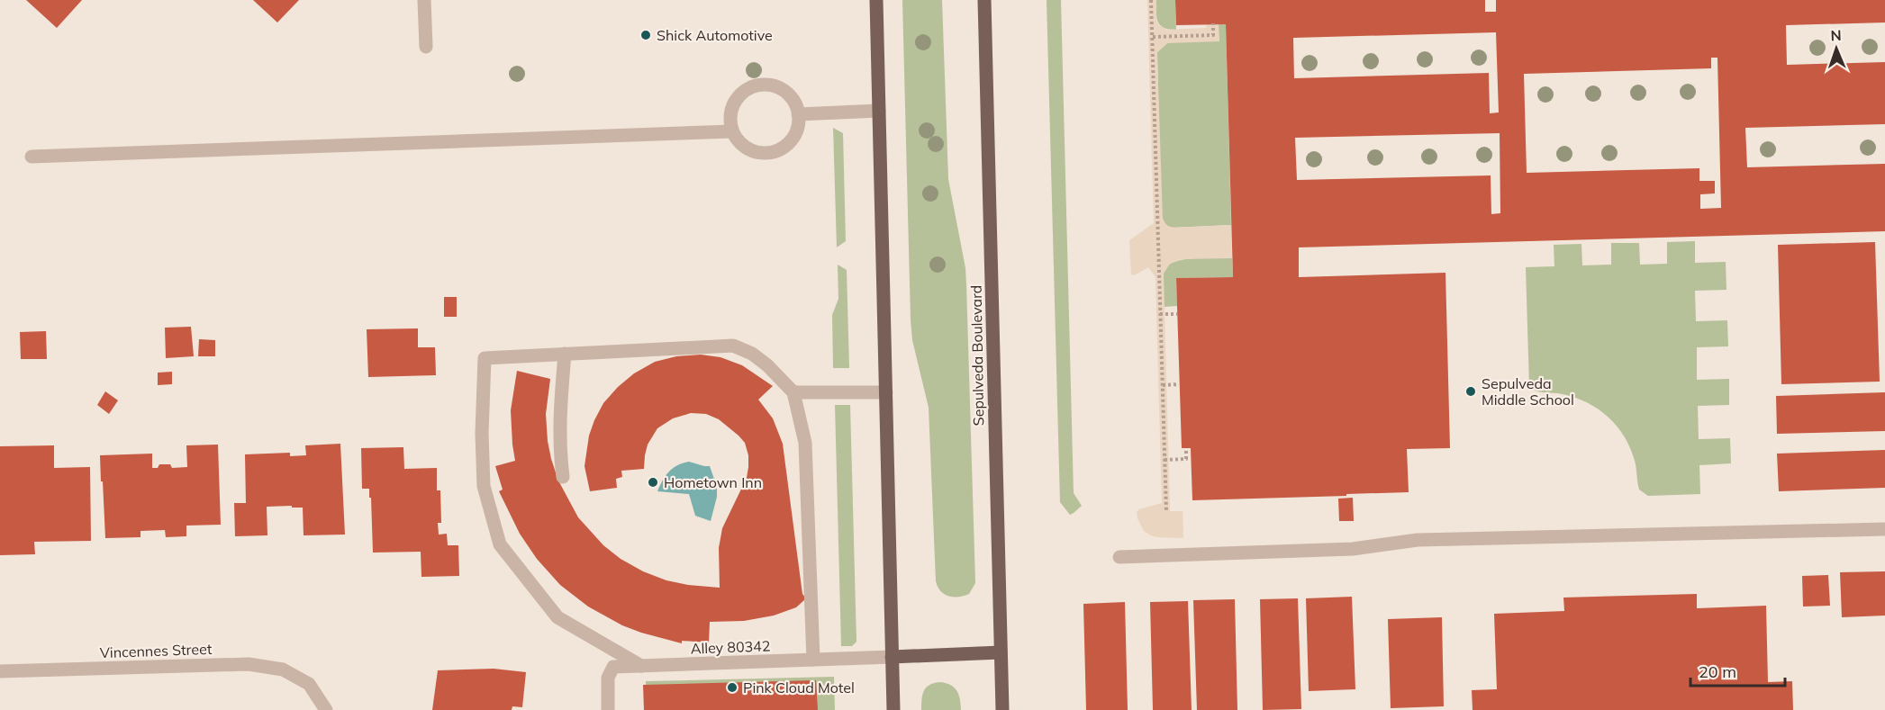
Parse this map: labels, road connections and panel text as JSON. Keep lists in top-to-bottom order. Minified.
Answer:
{"streets":{"main road":["Sepulveda Boulevard"],"street":["Alley 80342","Vincennes Street"]},"places":["Shick Automotive","Sepulveda Middle School","Hometown Inn","Pink Cloud Motel"],"scale_bar":"20 m","north":"top"}
